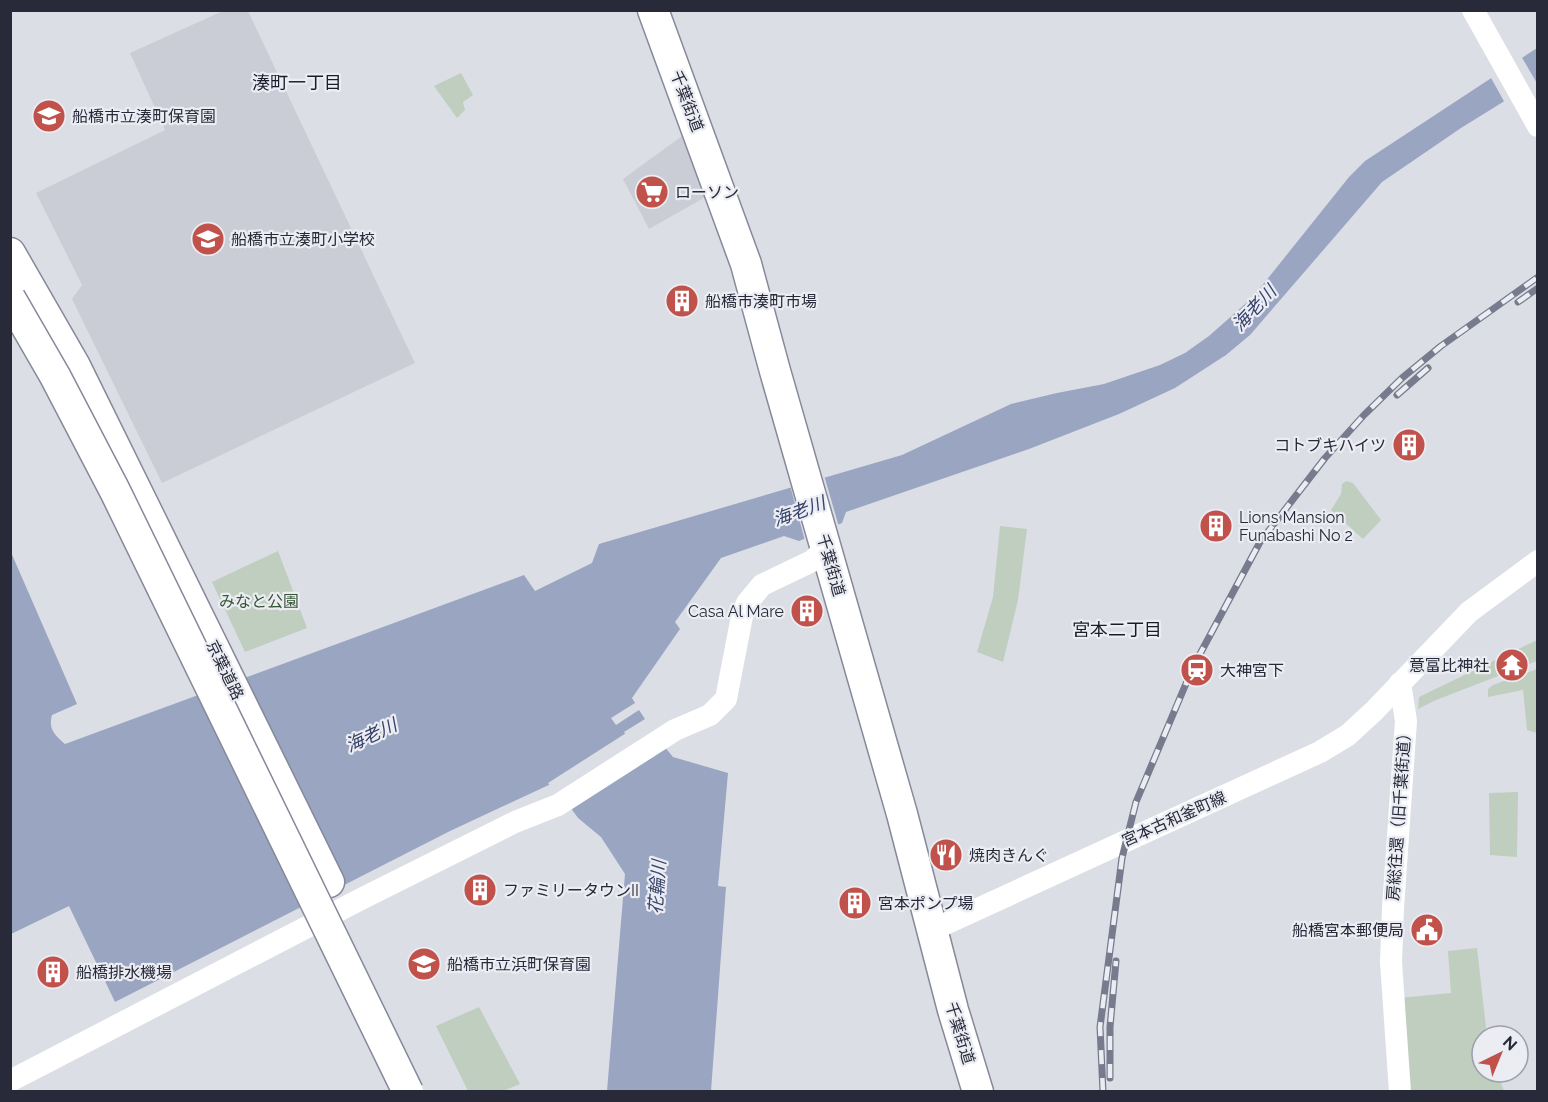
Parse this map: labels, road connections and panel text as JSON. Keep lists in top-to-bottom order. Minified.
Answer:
{"streets":{"highway":["千葉街道","京葉道路"],"street":["房総往還（旧千葉街道）","宮本古和釜町線"]},"crossings":[["千葉街道","宮本古和釜町線"],["房総往還（旧千葉街道）","宮本古和釜町線"]],"districts":["湊町一丁目","宮本二丁目"],"water":["海老川","花輪川"],"parks":["みなと公園"],"places":{"school or university":["船橋市立湊町保育園","船橋市立湊町小学校","船橋市立浜町保育園"],"supermarket":["ローソン"],"building":["船橋市湊町市場","コトブキハイツ","Lions Mansion Funabashi No 2","Casa Al Mare","ファミリータウンII","宮本ポンプ場","船橋排水機場"],"temple":["意富比神社"],"station":["大神宮下"],"restaurant":["焼肉きんぐ"],"public building":["船橋宮本郵便局"]},"north":"top right"}
